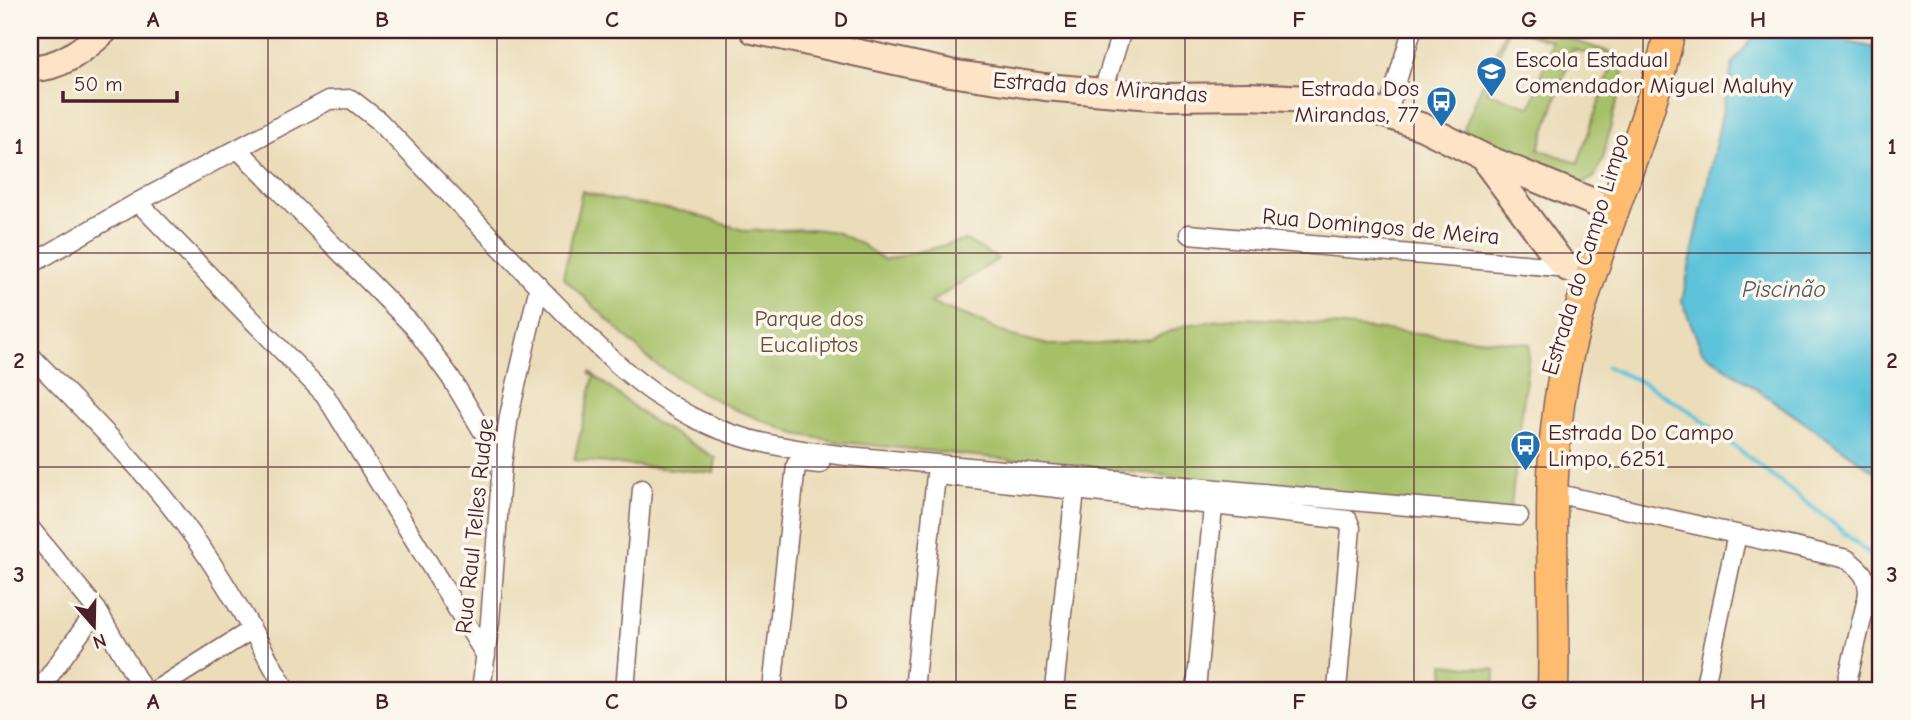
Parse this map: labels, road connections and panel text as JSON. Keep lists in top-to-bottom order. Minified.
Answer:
{"streets":{"main road":["Estrada do Campo Limpo"],"street":["Estrada dos Mirandas","Rua Domingos de Meira","Rua Raul Telles Rudge"]},"crossings":[["Estrada dos Mirandas","Rua Domingos de Meira"],["Estrada dos Mirandas","Estrada do Campo Limpo"],["Rua Domingos de Meira","Estrada do Campo Limpo"]],"water":["Piscinão"],"parks":["Parque dos Eucaliptos"],"places":{"school or university":["Escola Estadual Comendador Miguel Maluhy"],"bus stop":["Estrada Dos Mirandas, 77","Estrada Do Campo Limpo, 6251"]},"scale_bar":"50 m","north":"bottom","grid":{"columns":["A","B","C","D","E","F","G","H"],"rows":["1","2","3"]}}
